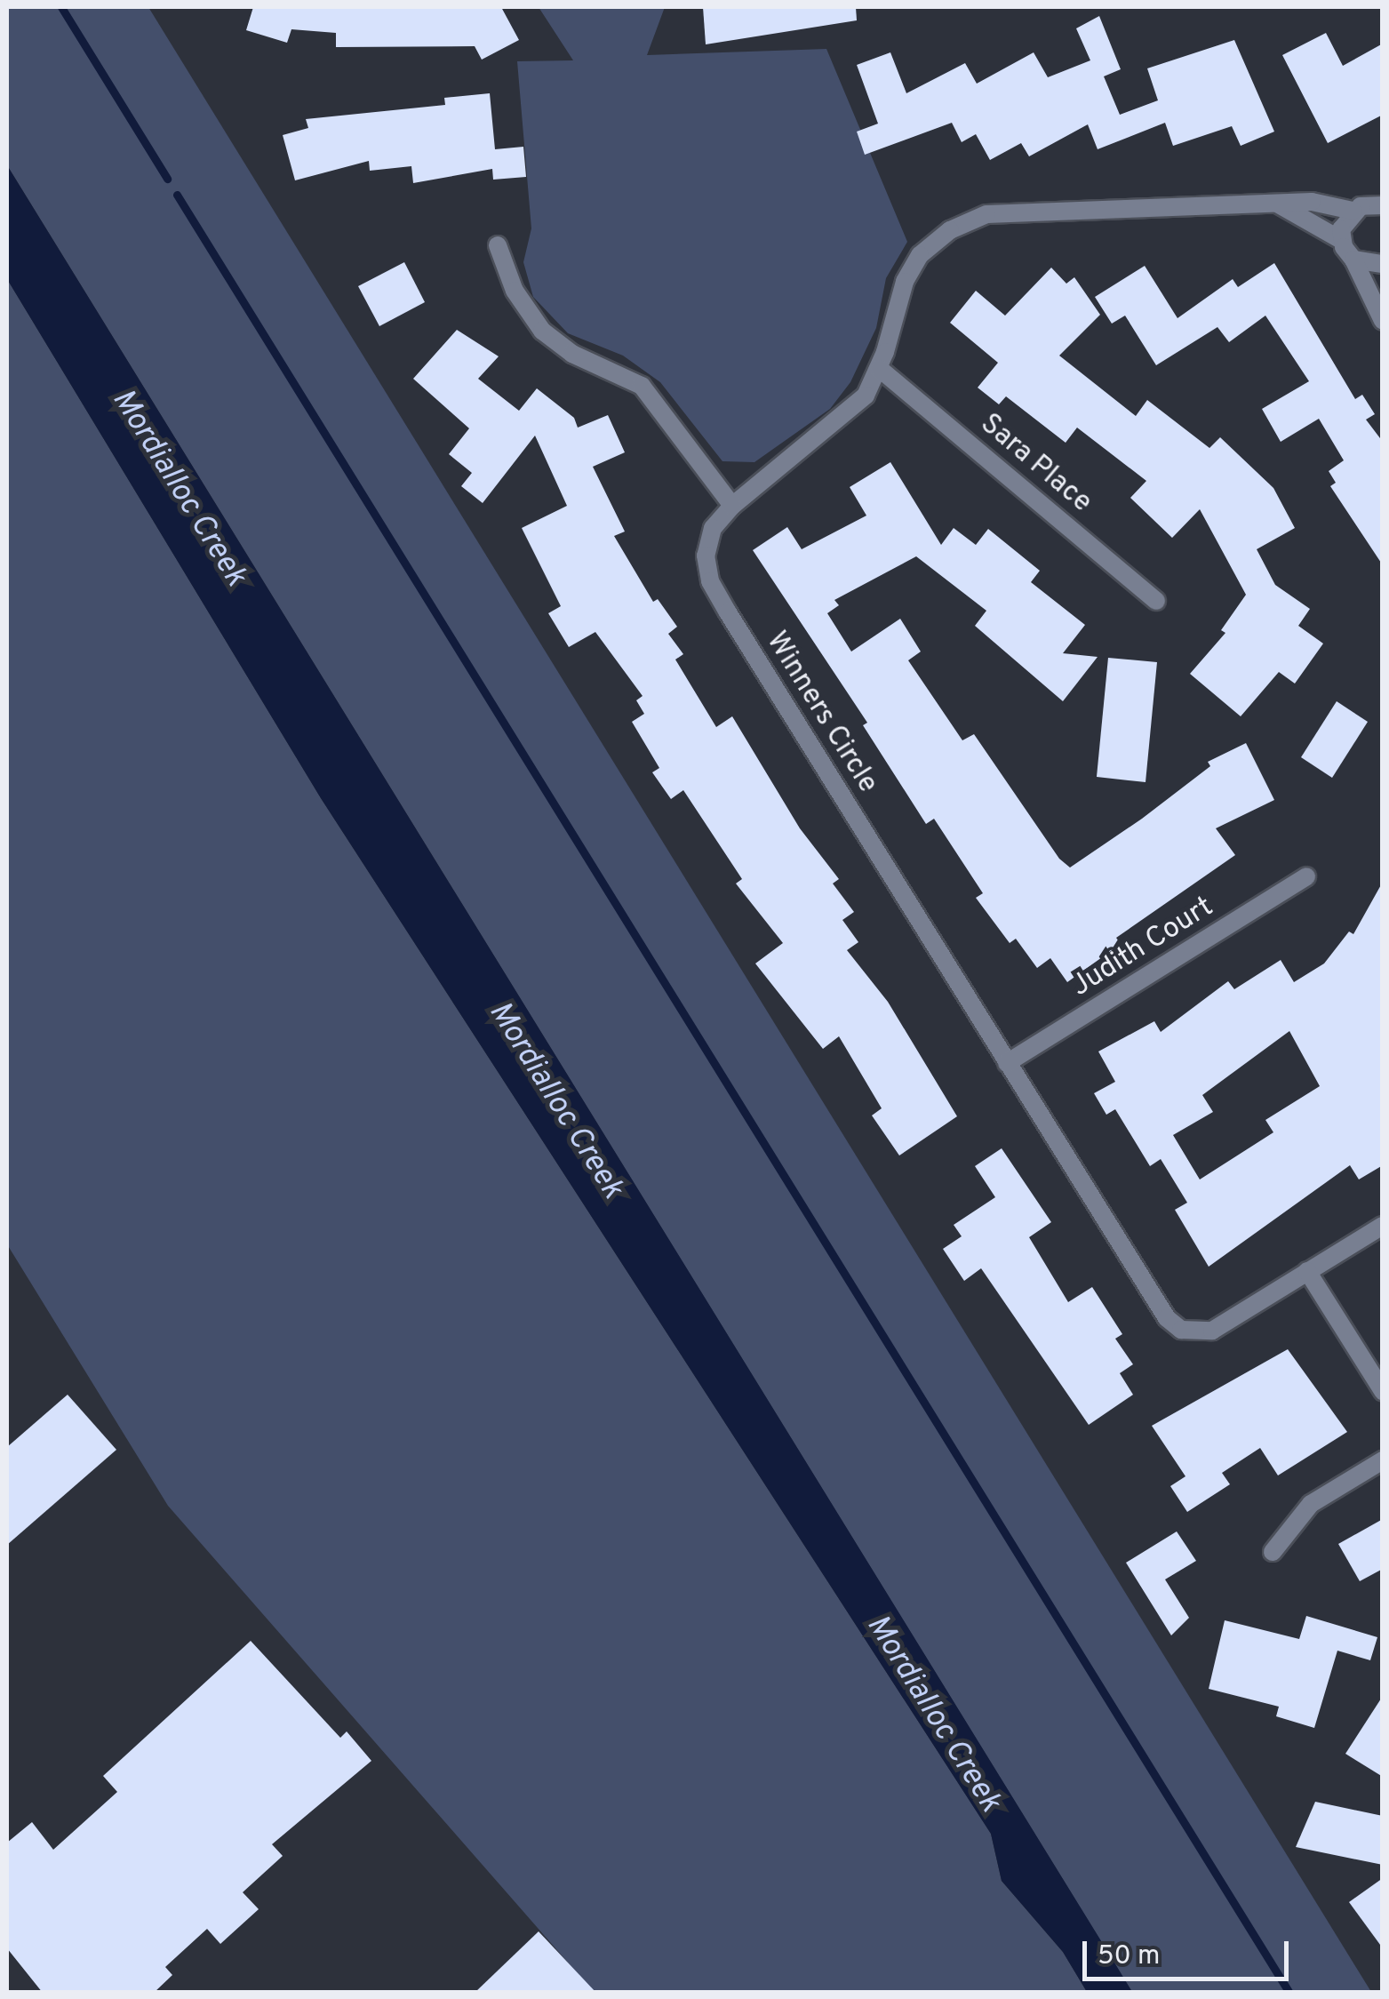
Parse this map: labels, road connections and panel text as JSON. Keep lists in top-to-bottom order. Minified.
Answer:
{"streets":{"street":["Sara Place","Winners Circle","Judith Court"]},"crossings":[["Sara Place","Winners Circle"],["Winners Circle","Judith Court"]],"water":["Mordialloc Creek"],"scale_bar":"50 m"}
